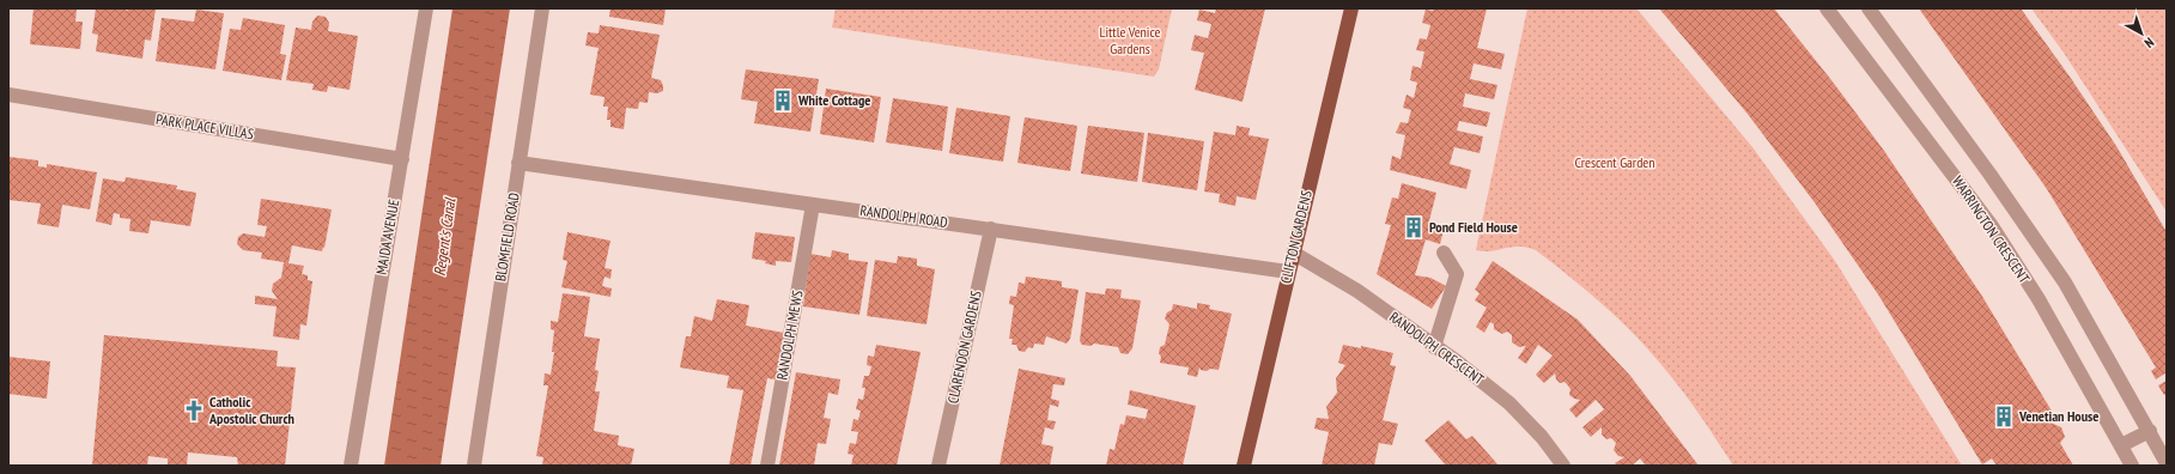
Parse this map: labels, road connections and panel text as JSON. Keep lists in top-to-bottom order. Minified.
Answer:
{"streets":{"main road":["CLIFTON GARDENS"],"street":["PARK PLACE VILLAS","RANDOLPH ROAD","WARRINGTON CRESCENT","MAIDA AVENUE","BLOMFIELD ROAD","RANDOLPH MEWS","CLARENDON GARDENS","RANDOLPH CRESCENT"]},"crossings":[["PARK PLACE VILLAS","MAIDA AVENUE"],["RANDOLPH ROAD","BLOMFIELD ROAD"],["RANDOLPH ROAD","CLIFTON GARDENS"],["RANDOLPH ROAD","RANDOLPH MEWS"],["RANDOLPH ROAD","CLARENDON GARDENS"],["CLIFTON GARDENS","RANDOLPH CRESCENT"]],"water":["Regent's Canal"],"parks":["Little Venice Gardens","Crescent Garden"],"places":{"building":["White Cottage","Pond Field House","Venetian House"],"church":["Catholic Apostolic Church"]},"north":"bottom right"}
